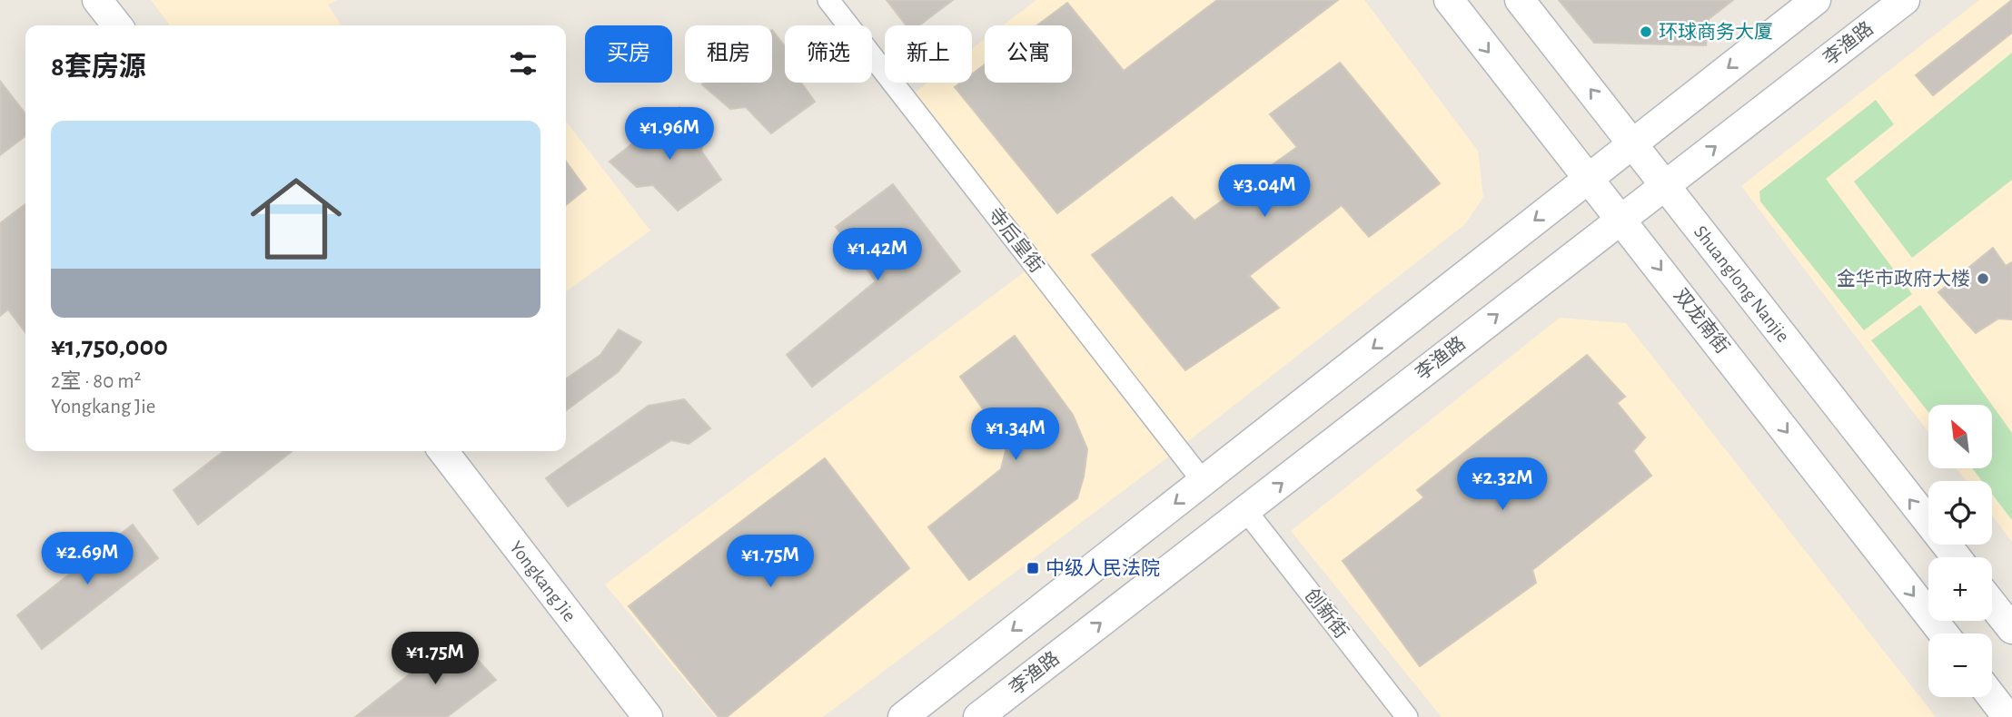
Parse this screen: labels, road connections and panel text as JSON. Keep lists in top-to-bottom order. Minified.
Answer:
{"streets":{"main road":["李渔路","Shuanglong Nanjie","双龙南街","Yongkang Jie"],"street":["寺后皇街","创新街"]},"crossings":[["李渔路","Shuanglong Nanjie"],["李渔路","双龙南街"],["李渔路","创新街"]],"one_way":["Shuanglong Nanjie","双龙南街"],"places":{"other":["环球商务大厦","金华市政府大楼"],"transit":["中级人民法院"]},"north":"top left","page":{"chip":["买房","租房","筛选","新上","公寓"],"heading":"8套房源","list":[{"name":"¥1,750,000","note":"2室 · 80 m² · Yongkang Jie"}],"price":["¥1.96M","¥3.04M","¥1.42M","¥1.34M","¥2.32M","¥2.69M","¥1.75M","¥1.75M"],"map_buttons":["+","−"]}}
